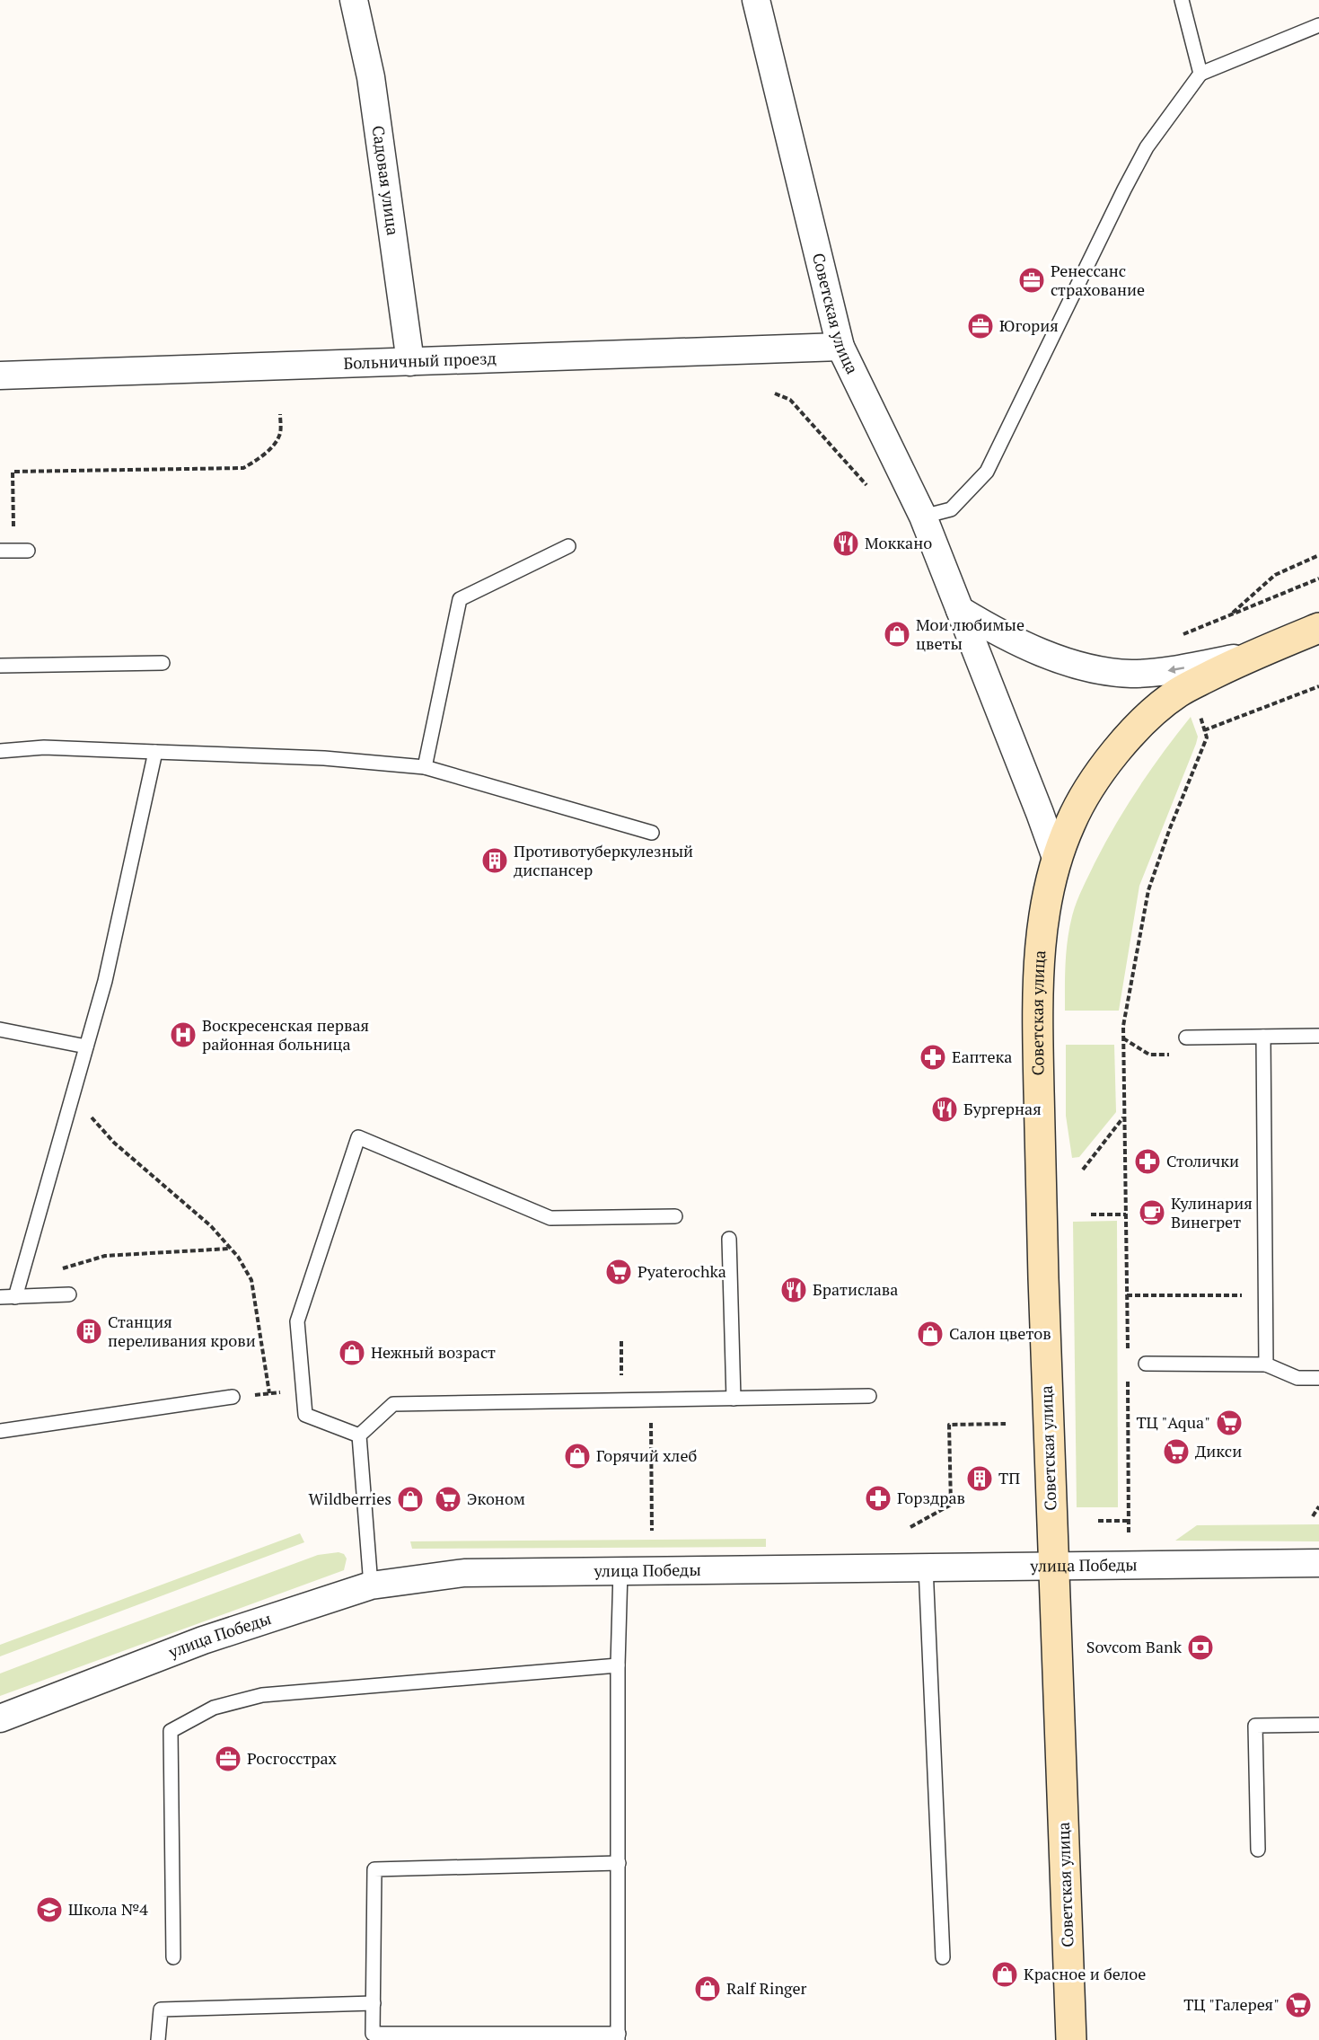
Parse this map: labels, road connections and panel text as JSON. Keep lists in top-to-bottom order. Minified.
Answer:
{"streets":{"main road":["Советская улица"],"street":["Садовая улица","Больничный проезд","улица Победы"]},"crossings":[["Садовая улица","Больничный проезд"],["Советская улица","Больничный проезд"],["Советская улица","улица Победы"]],"places":{"office":["Ренессанс страхование","Югория","Росгосстрах"],"restaurant":["Моккано","Бургерная","Братислава"],"shop":["Мои любимые цветы","Салон цветов","Нежный возраст","Горячий хлеб","Wildberries","Красное и белое","Ralf Ringer"],"building":["Противотуберкулезный диспансер","Станция переливания крови","ТП"],"hospital":["Воскресенская первая районная больница"],"pharmacy":["Еаптека","Столички","Горздрав"],"cafe":["Кулинария Винегрет"],"supermarket":["Pyaterochka","ТЦ \"Aqua\"","Дикси","Эконом","ТЦ \"Галерея\""],"bank":["Sovcom Bank"],"school or university":["Школа №4"]}}
